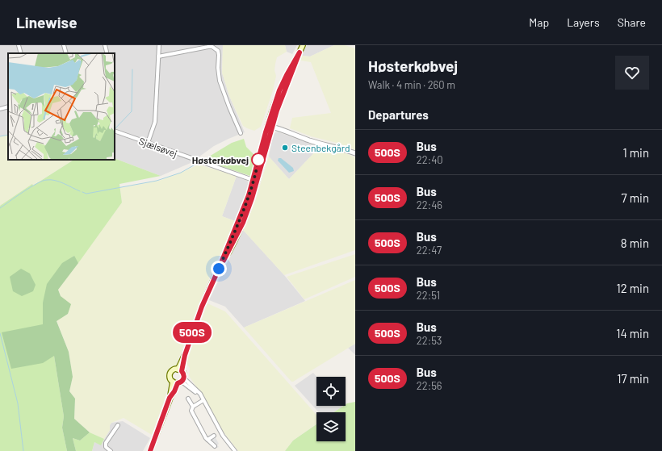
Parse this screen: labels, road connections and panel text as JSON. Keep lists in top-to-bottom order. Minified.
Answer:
{"streets":{"street":["Sjælsøvej"]},"places":["Steenbekgård","Høsterkøbvej"],"lines":["bus line 500S"],"page":{"header":"Linewise","nav":["Map","Layers","Share"],"on_map":"500S","heading":[["Høsterkøbvej","Walk · 4 min · 260 m"],"Departures"],"list":[{"mark":"500S","name":"Bus","note":"22:40","value":"1 min"},{"mark":"500S","name":"Bus","note":"22:46","value":"7 min"},{"mark":"500S","name":"Bus","note":"22:47","value":"8 min"},{"mark":"500S","name":"Bus","note":"22:51","value":"12 min"},{"mark":"500S","name":"Bus","note":"22:53","value":"14 min"},{"mark":"500S","name":"Bus","note":"22:56","value":"17 min"}]}}
